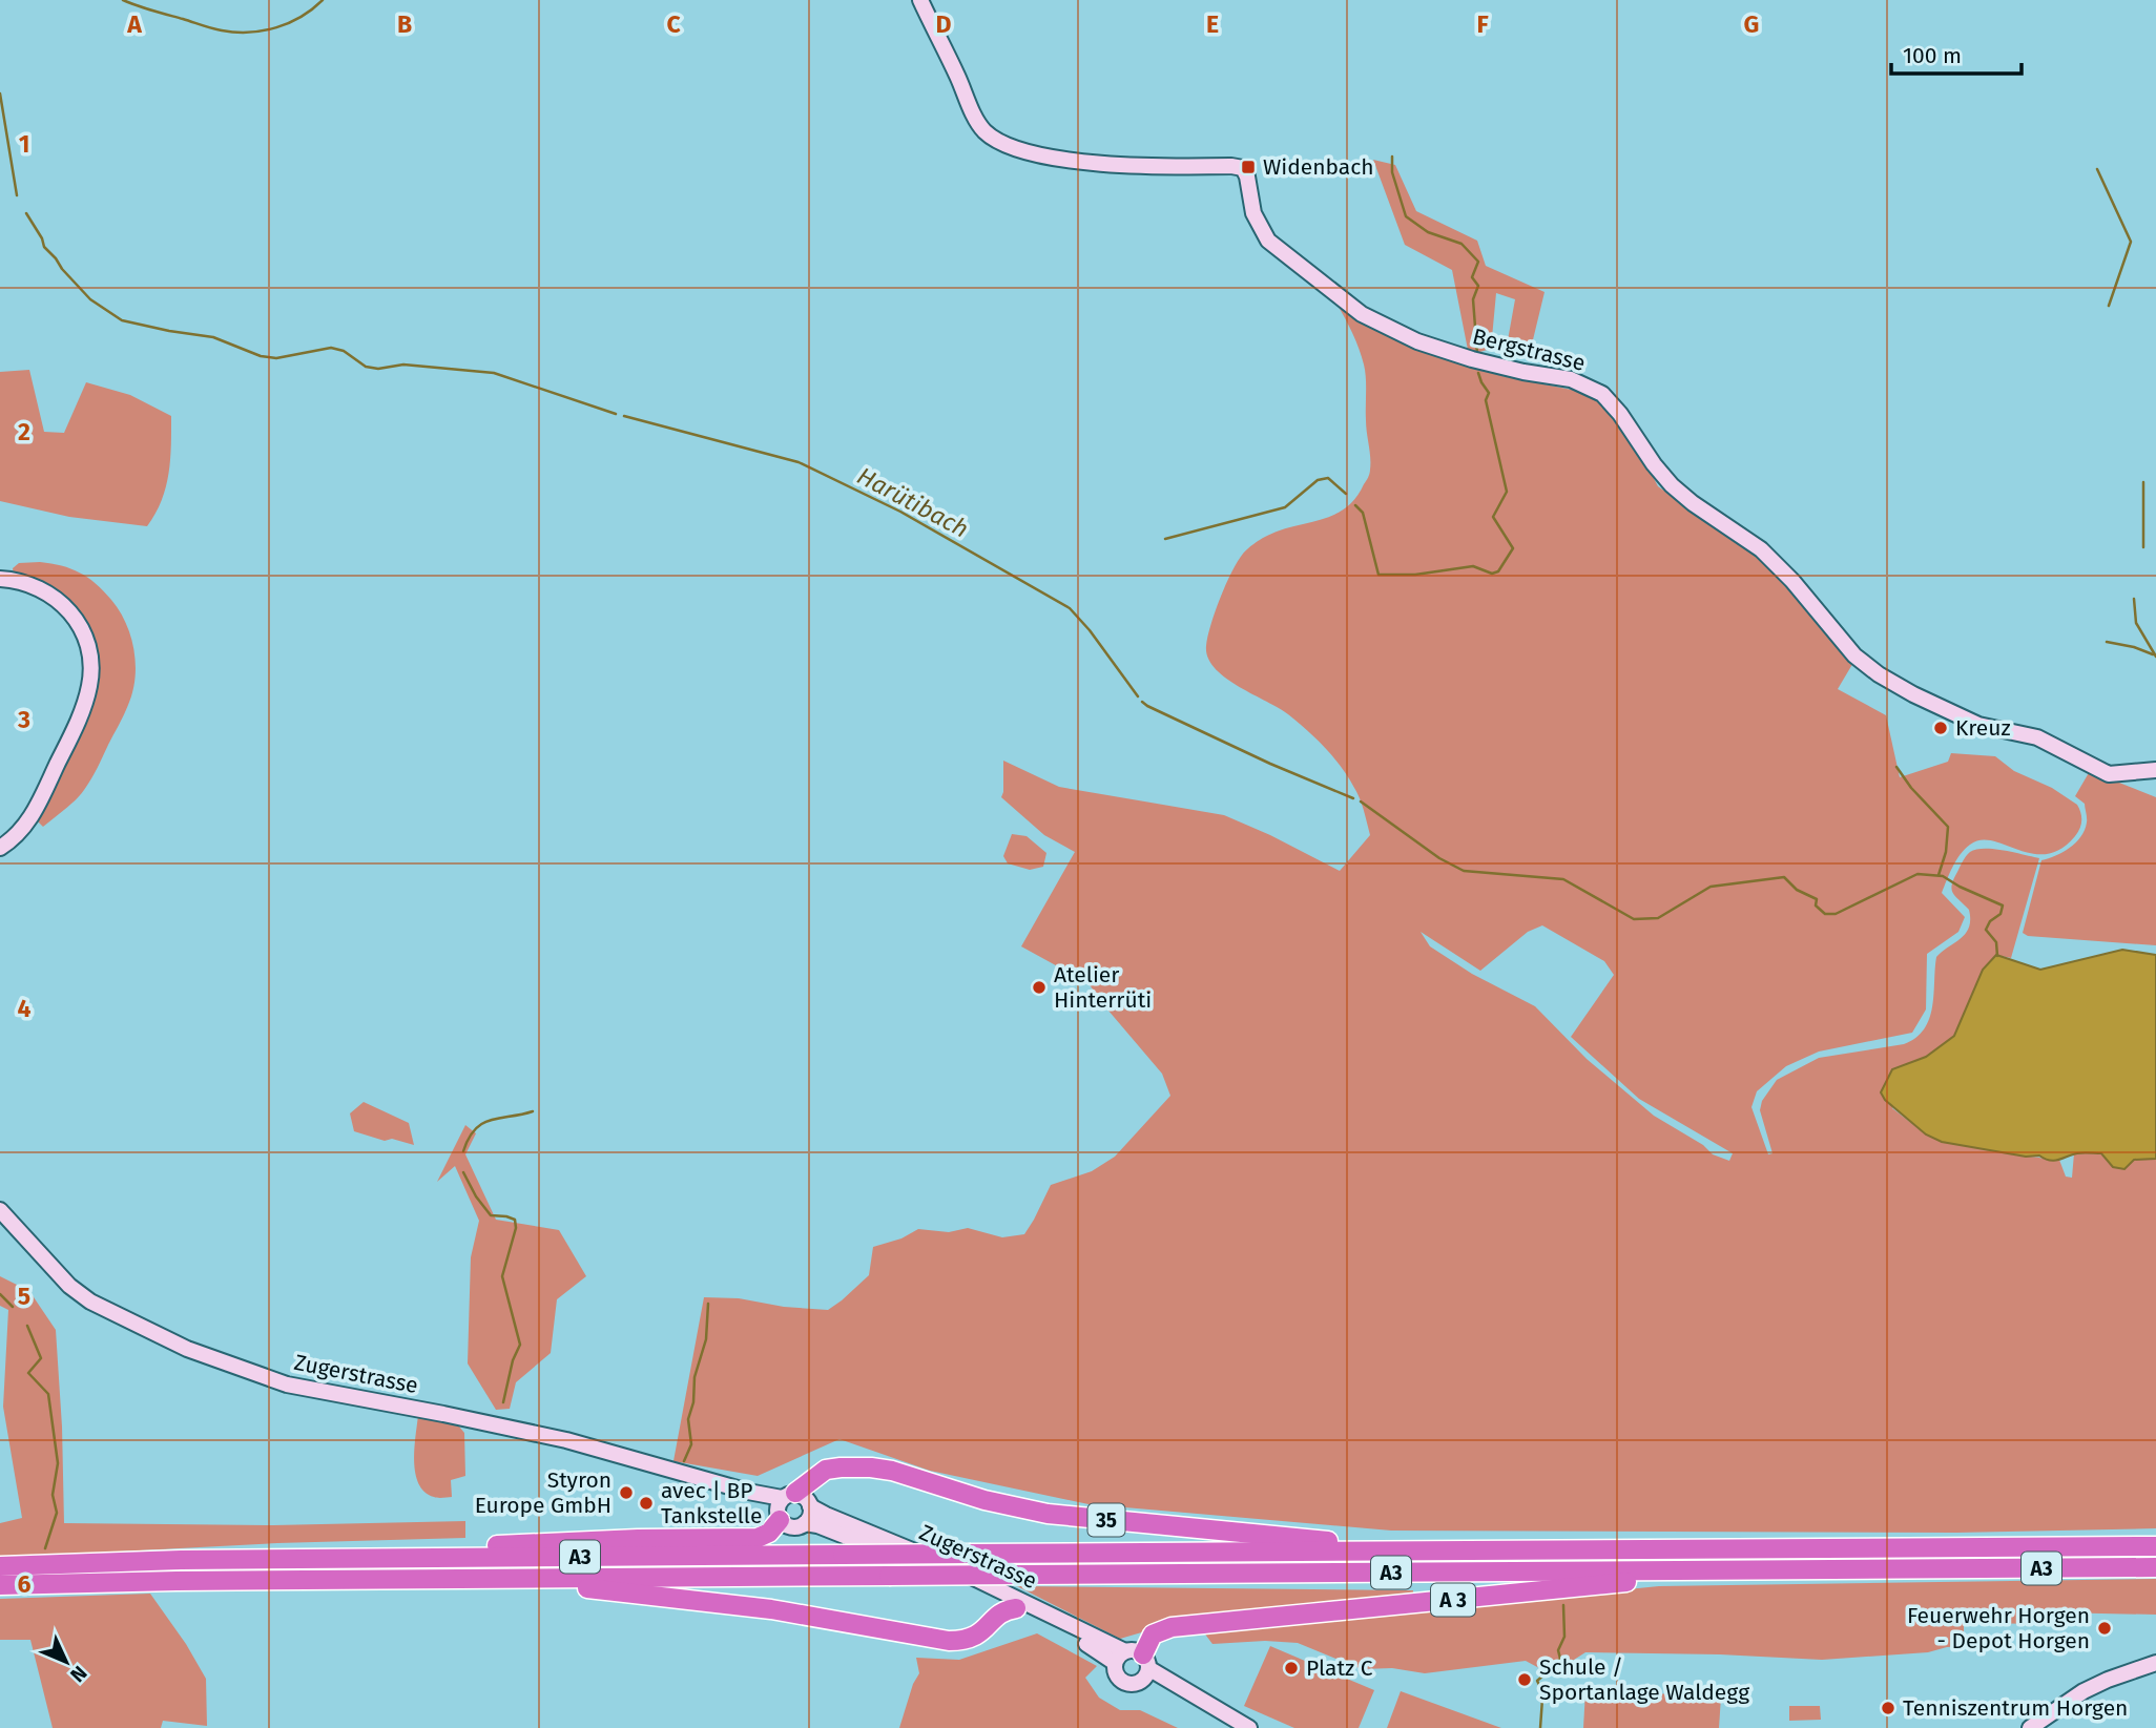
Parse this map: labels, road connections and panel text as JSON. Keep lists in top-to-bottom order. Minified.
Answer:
{"streets":{"highway":["35","A3","A 3"],"main road":["Bergstrasse","Zugerstrasse"]},"crossings":[["Zugerstrasse","35"],["Zugerstrasse","A 3"],["35","A3"],["A3","A 3"]],"water":["Harütibach"],"places":{"transit":["Widenbach"],"other":["Kreuz","Atelier Hinterrüti","Styron Europe GmbH","avec | BP Tankstelle","Feuerwehr Horgen - Depot Horgen","Platz C","Schule / Sportanlage Waldegg","Tenniszentrum Horgen"]},"scale_bar":"100 m","north":"bottom right","grid":{"columns":["A","B","C","D","E","F","G"],"rows":["1","2","3","4","5","6"]}}
